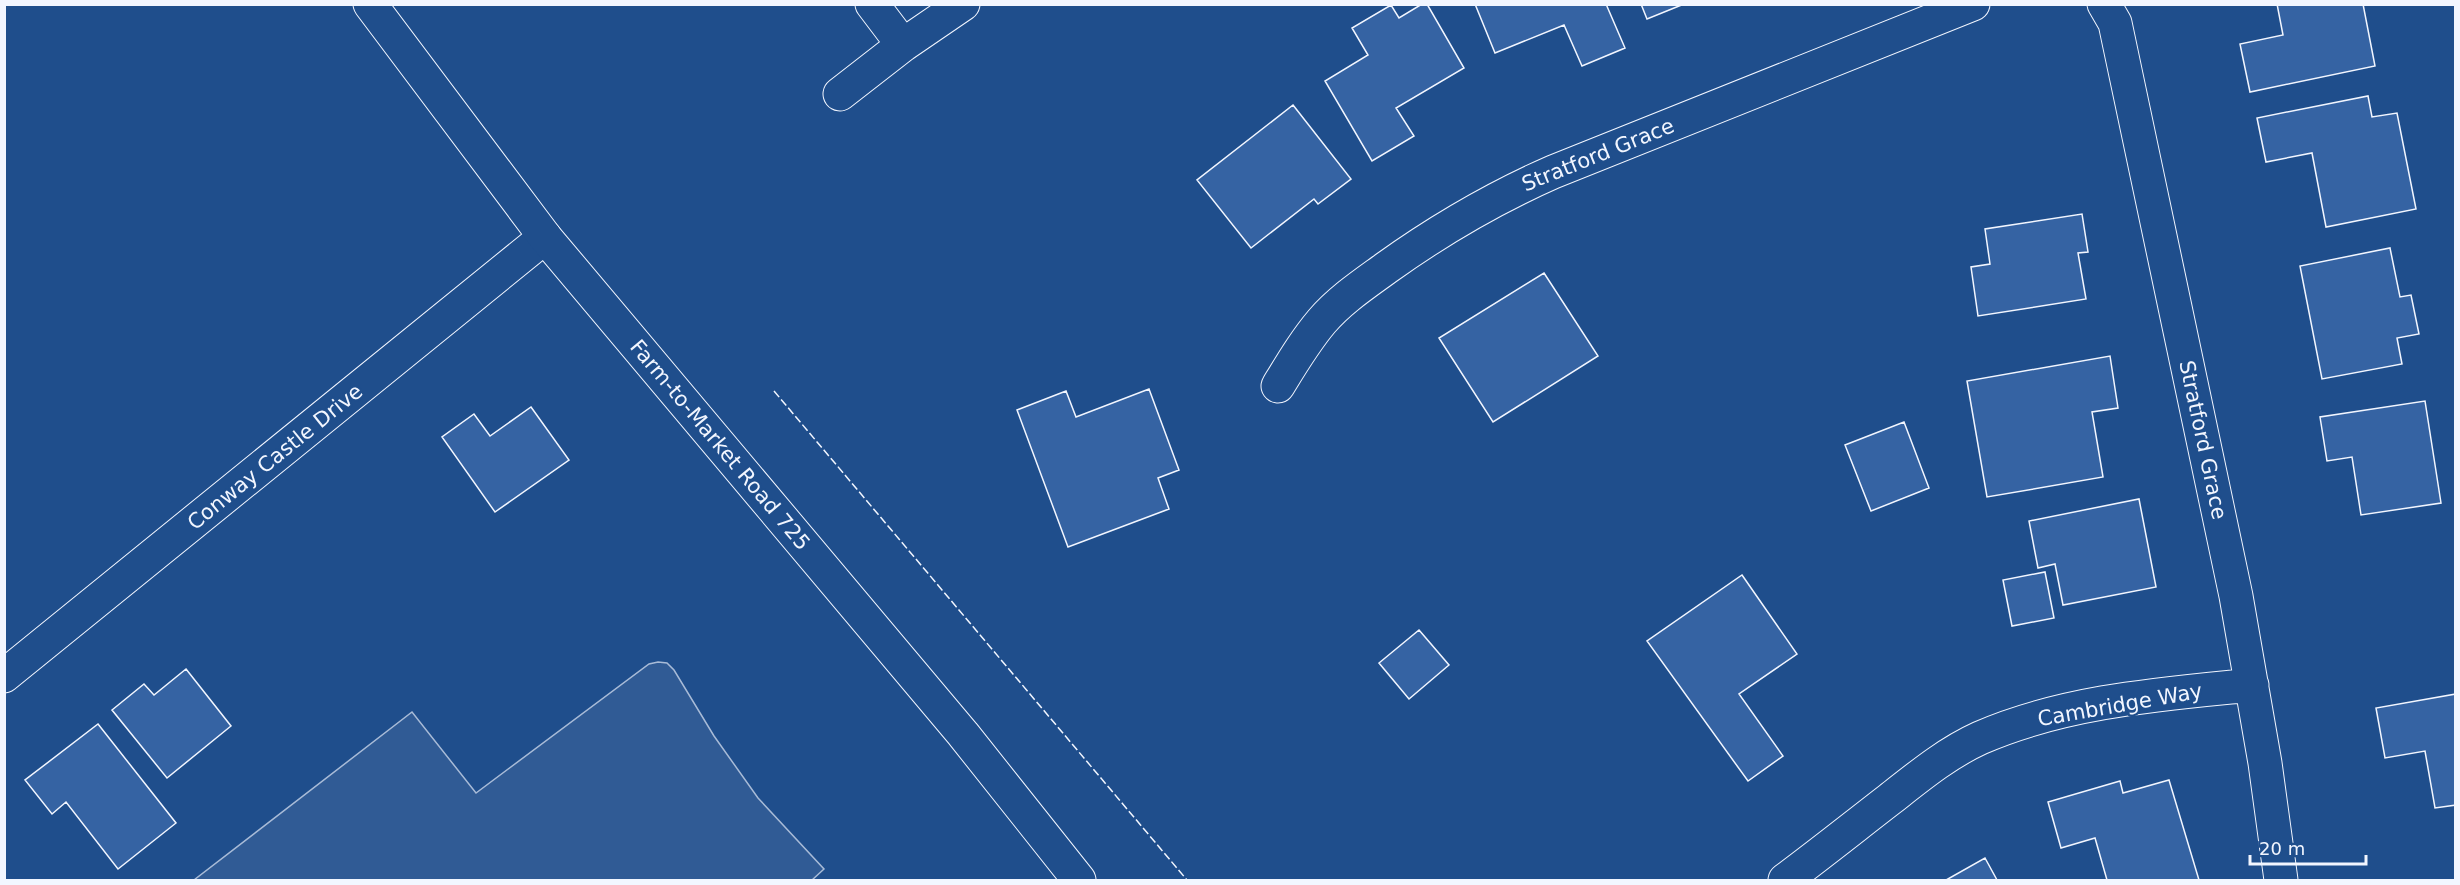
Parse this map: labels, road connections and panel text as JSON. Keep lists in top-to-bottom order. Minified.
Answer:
{"streets":{"street":["Stratford Grace","Farm-to-Market Road 725","Conway Castle Drive","Cambridge Way"]},"crossings":[["Stratford Grace","Cambridge Way"],["Farm-to-Market Road 725","Conway Castle Drive"]],"scale_bar":"20 m"}
